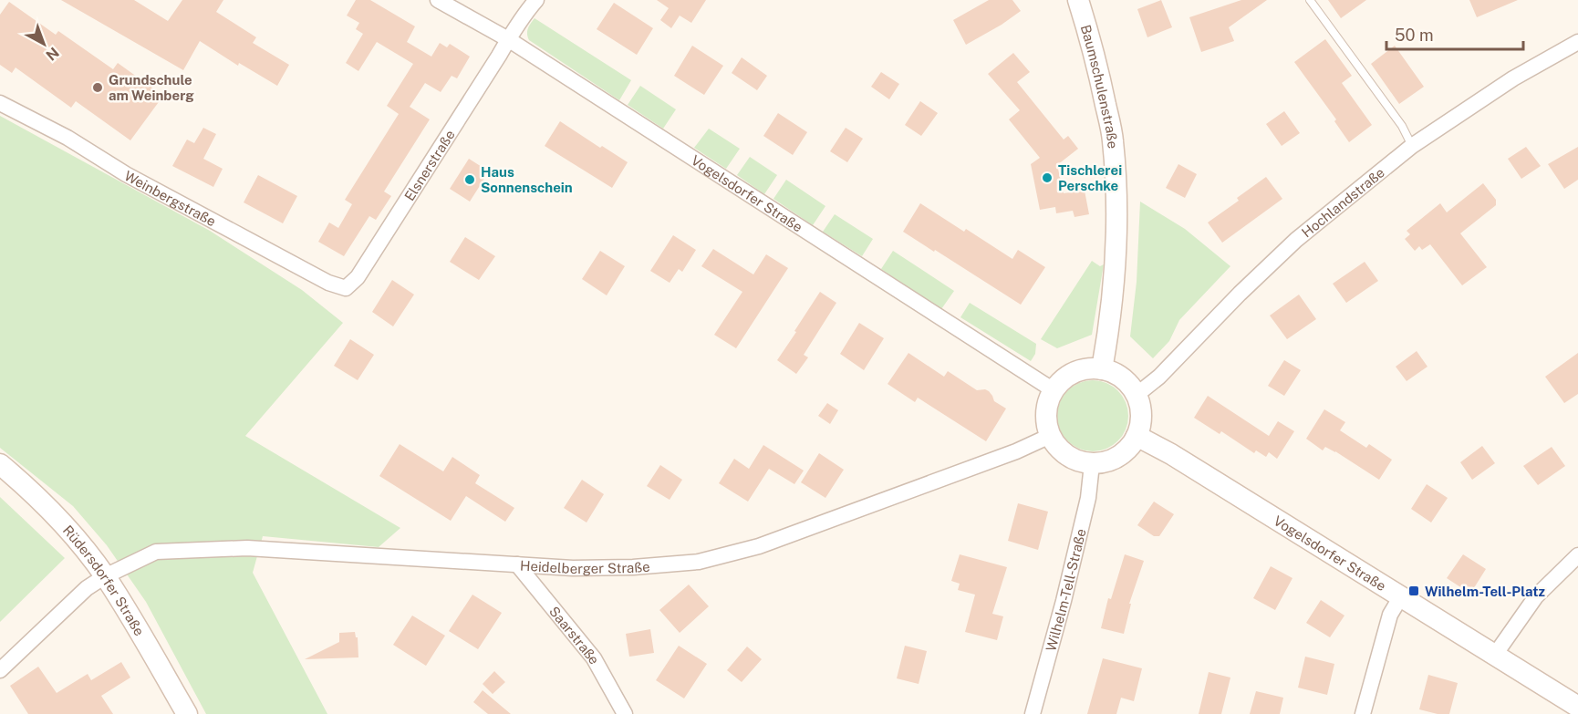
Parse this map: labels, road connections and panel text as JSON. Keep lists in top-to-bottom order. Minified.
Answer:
{"streets":{"street":["Baumschulenstraße","Elsnerstraße","Vogelsdorfer Straße","Weinbergstraße","Hochlandstraße","Heidelberger Straße","Rüdersdorfer Straße","Wilhelm-Tell-Straße","Saarstraße"]},"crossings":[["Baumschulenstraße","Vogelsdorfer Straße"],["Baumschulenstraße","Hochlandstraße"],["Baumschulenstraße","Heidelberger Straße"],["Baumschulenstraße","Wilhelm-Tell-Straße"],["Elsnerstraße","Vogelsdorfer Straße"],["Elsnerstraße","Weinbergstraße"],["Vogelsdorfer Straße","Hochlandstraße"],["Vogelsdorfer Straße","Heidelberger Straße"],["Vogelsdorfer Straße","Wilhelm-Tell-Straße"],["Hochlandstraße","Heidelberger Straße"],["Hochlandstraße","Wilhelm-Tell-Straße"],["Heidelberger Straße","Rüdersdorfer Straße"],["Heidelberger Straße","Wilhelm-Tell-Straße"],["Heidelberger Straße","Saarstraße"]],"places":{"other":["Grundschule am Weinberg","Tischlerei Perschke","Haus Sonnenschein"],"transit":["Wilhelm-Tell-Platz"]},"scale_bar":"50 m","north":"bottom right"}
